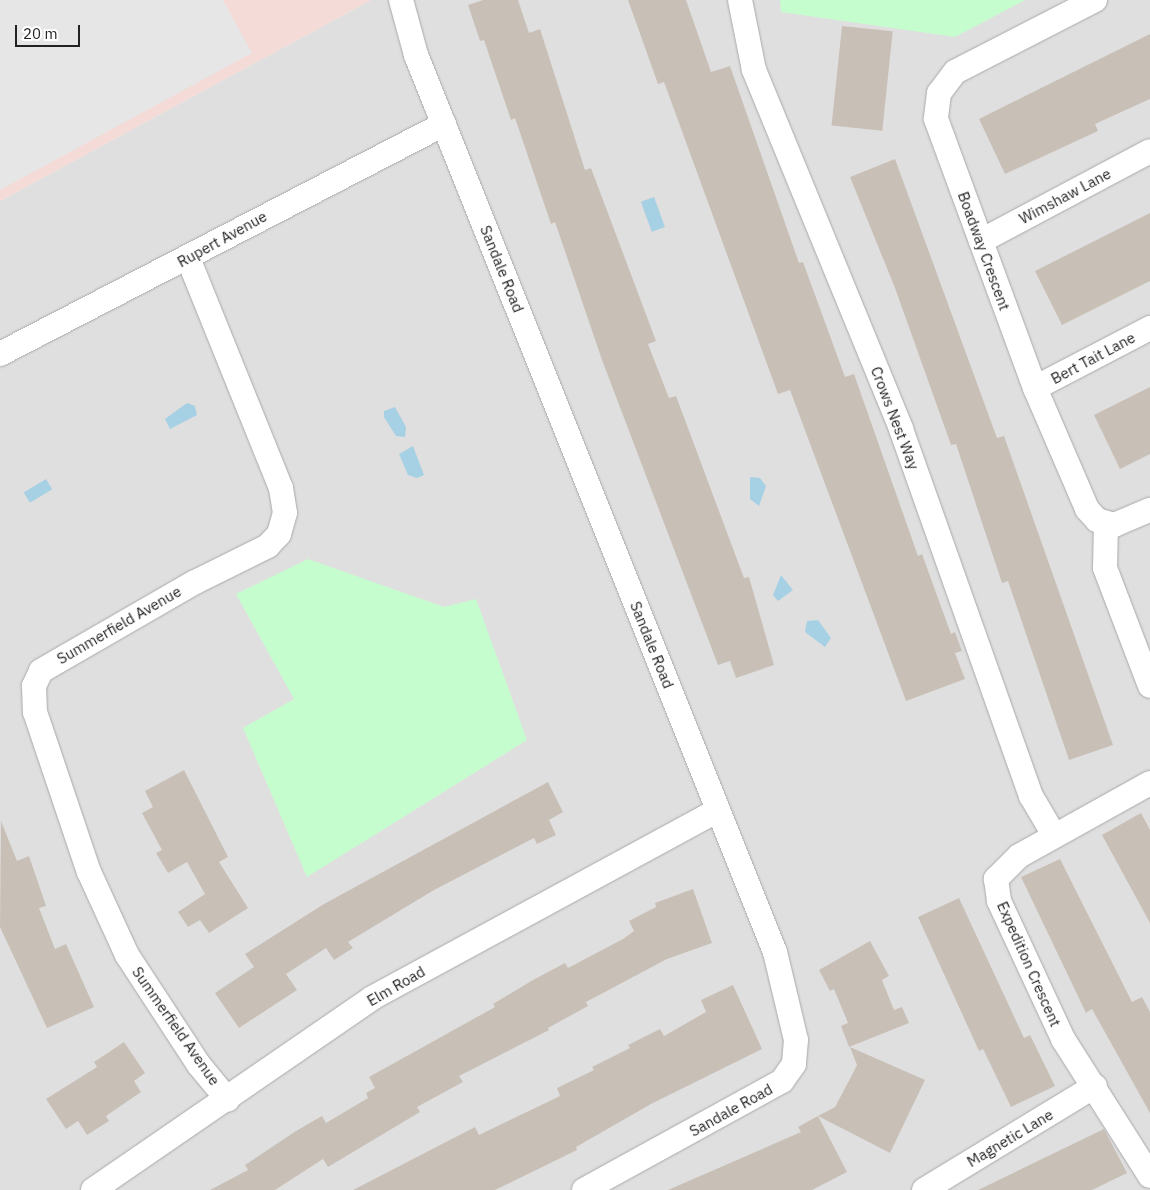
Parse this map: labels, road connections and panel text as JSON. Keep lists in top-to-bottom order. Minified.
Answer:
{"streets":{"street":["Wimshaw Lane","Rupert Avenue","Boadway Crescent","Sandale Road","Bert Tait Lane","Crows Nest Way","Summerfield Avenue","Expedition Crescent","Elm Road","Magnetic Lane"]},"crossings":[["Wimshaw Lane","Boadway Crescent"],["Rupert Avenue","Sandale Road"],["Rupert Avenue","Summerfield Avenue"],["Boadway Crescent","Bert Tait Lane"],["Sandale Road","Elm Road"],["Crows Nest Way","Expedition Crescent"],["Summerfield Avenue","Elm Road"],["Expedition Crescent","Magnetic Lane"]],"scale_bar":"20 m"}
